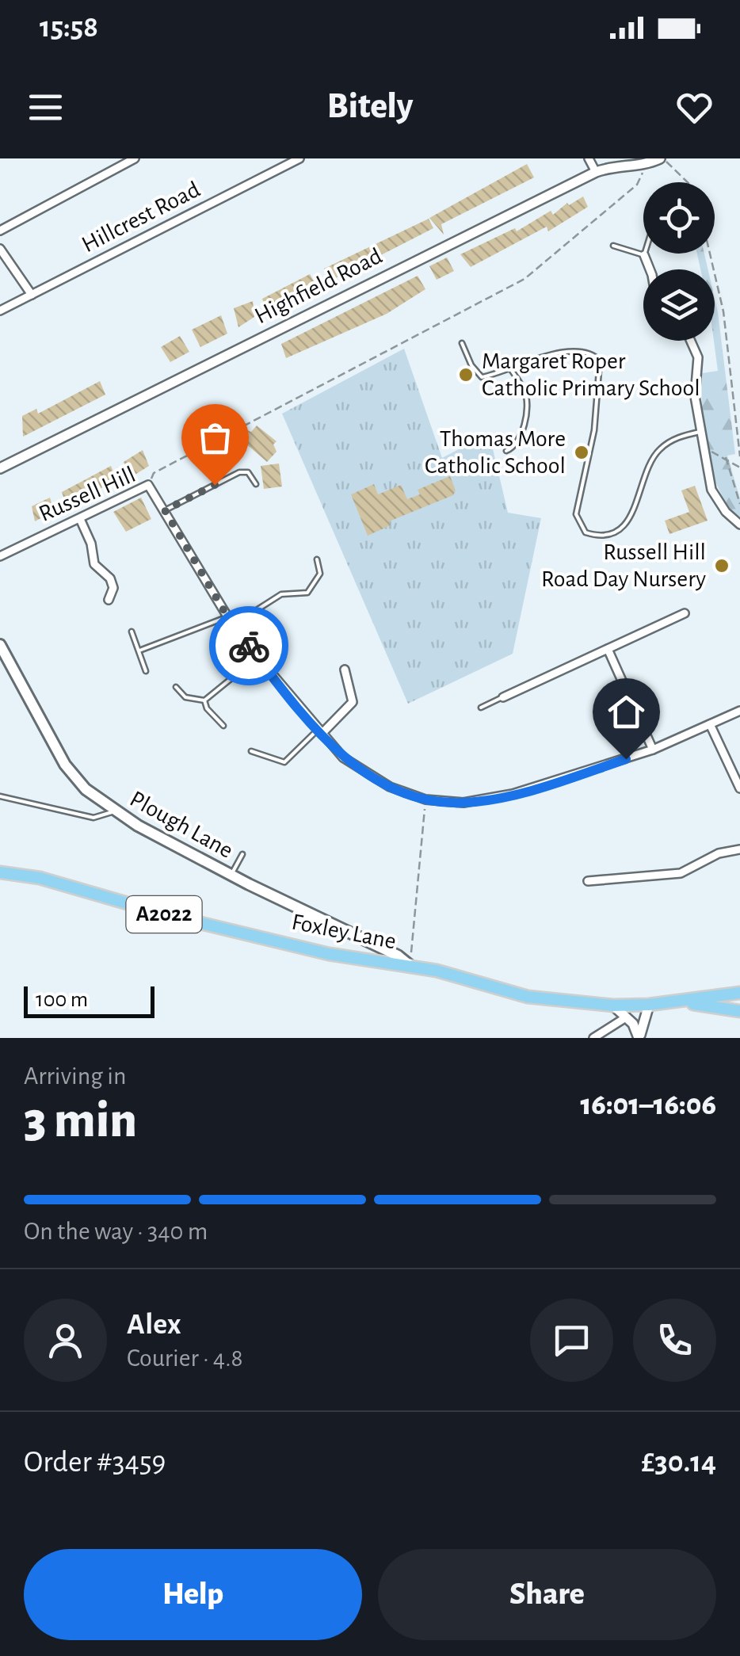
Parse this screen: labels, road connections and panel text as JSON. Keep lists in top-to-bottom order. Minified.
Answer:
{"streets":{"main road":["Plough Lane","A2022","Foxley Lane"],"street":["Hillcrest Road","Highfield Road","Russell Hill"]},"crossings":[["Plough Lane","Foxley Lane"],["A2022","Foxley Lane"]],"places":["Margaret Roper Catholic Primary School","Thomas More Catholic School","Russell Hill Road Day Nursery"],"scale_bar":"100 m","page":{"status":"15:58","header":"Bitely","scale":"100 m","heading":["3 min","Arriving in","16:01–16:06"],"panel":["Alex","Courier · 4.8","Order #3459","£30.14"],"bar":"On the way · 340 m","buttons":["Help","Share"]}}
